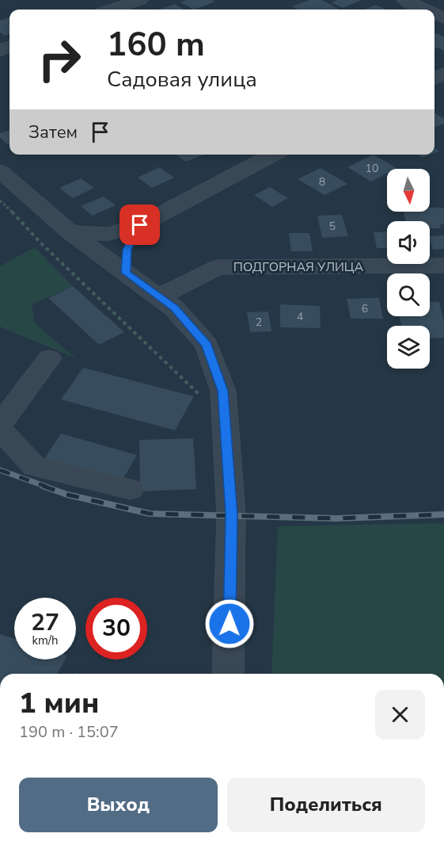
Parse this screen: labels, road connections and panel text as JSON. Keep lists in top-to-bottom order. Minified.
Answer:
{"streets":{"street":["ПОДГОРНАЯ УЛИЦА"]},"house_numbers":["10","8","5","6","4","2"],"north":"bottom","page":{"turn":["160 m","Садовая улица"],"then":"Затем","speed":"27 km/h","limit":"30","heading":["1 мин","190 m · 15:07"],"buttons":["Выход","Поделиться"]}}
